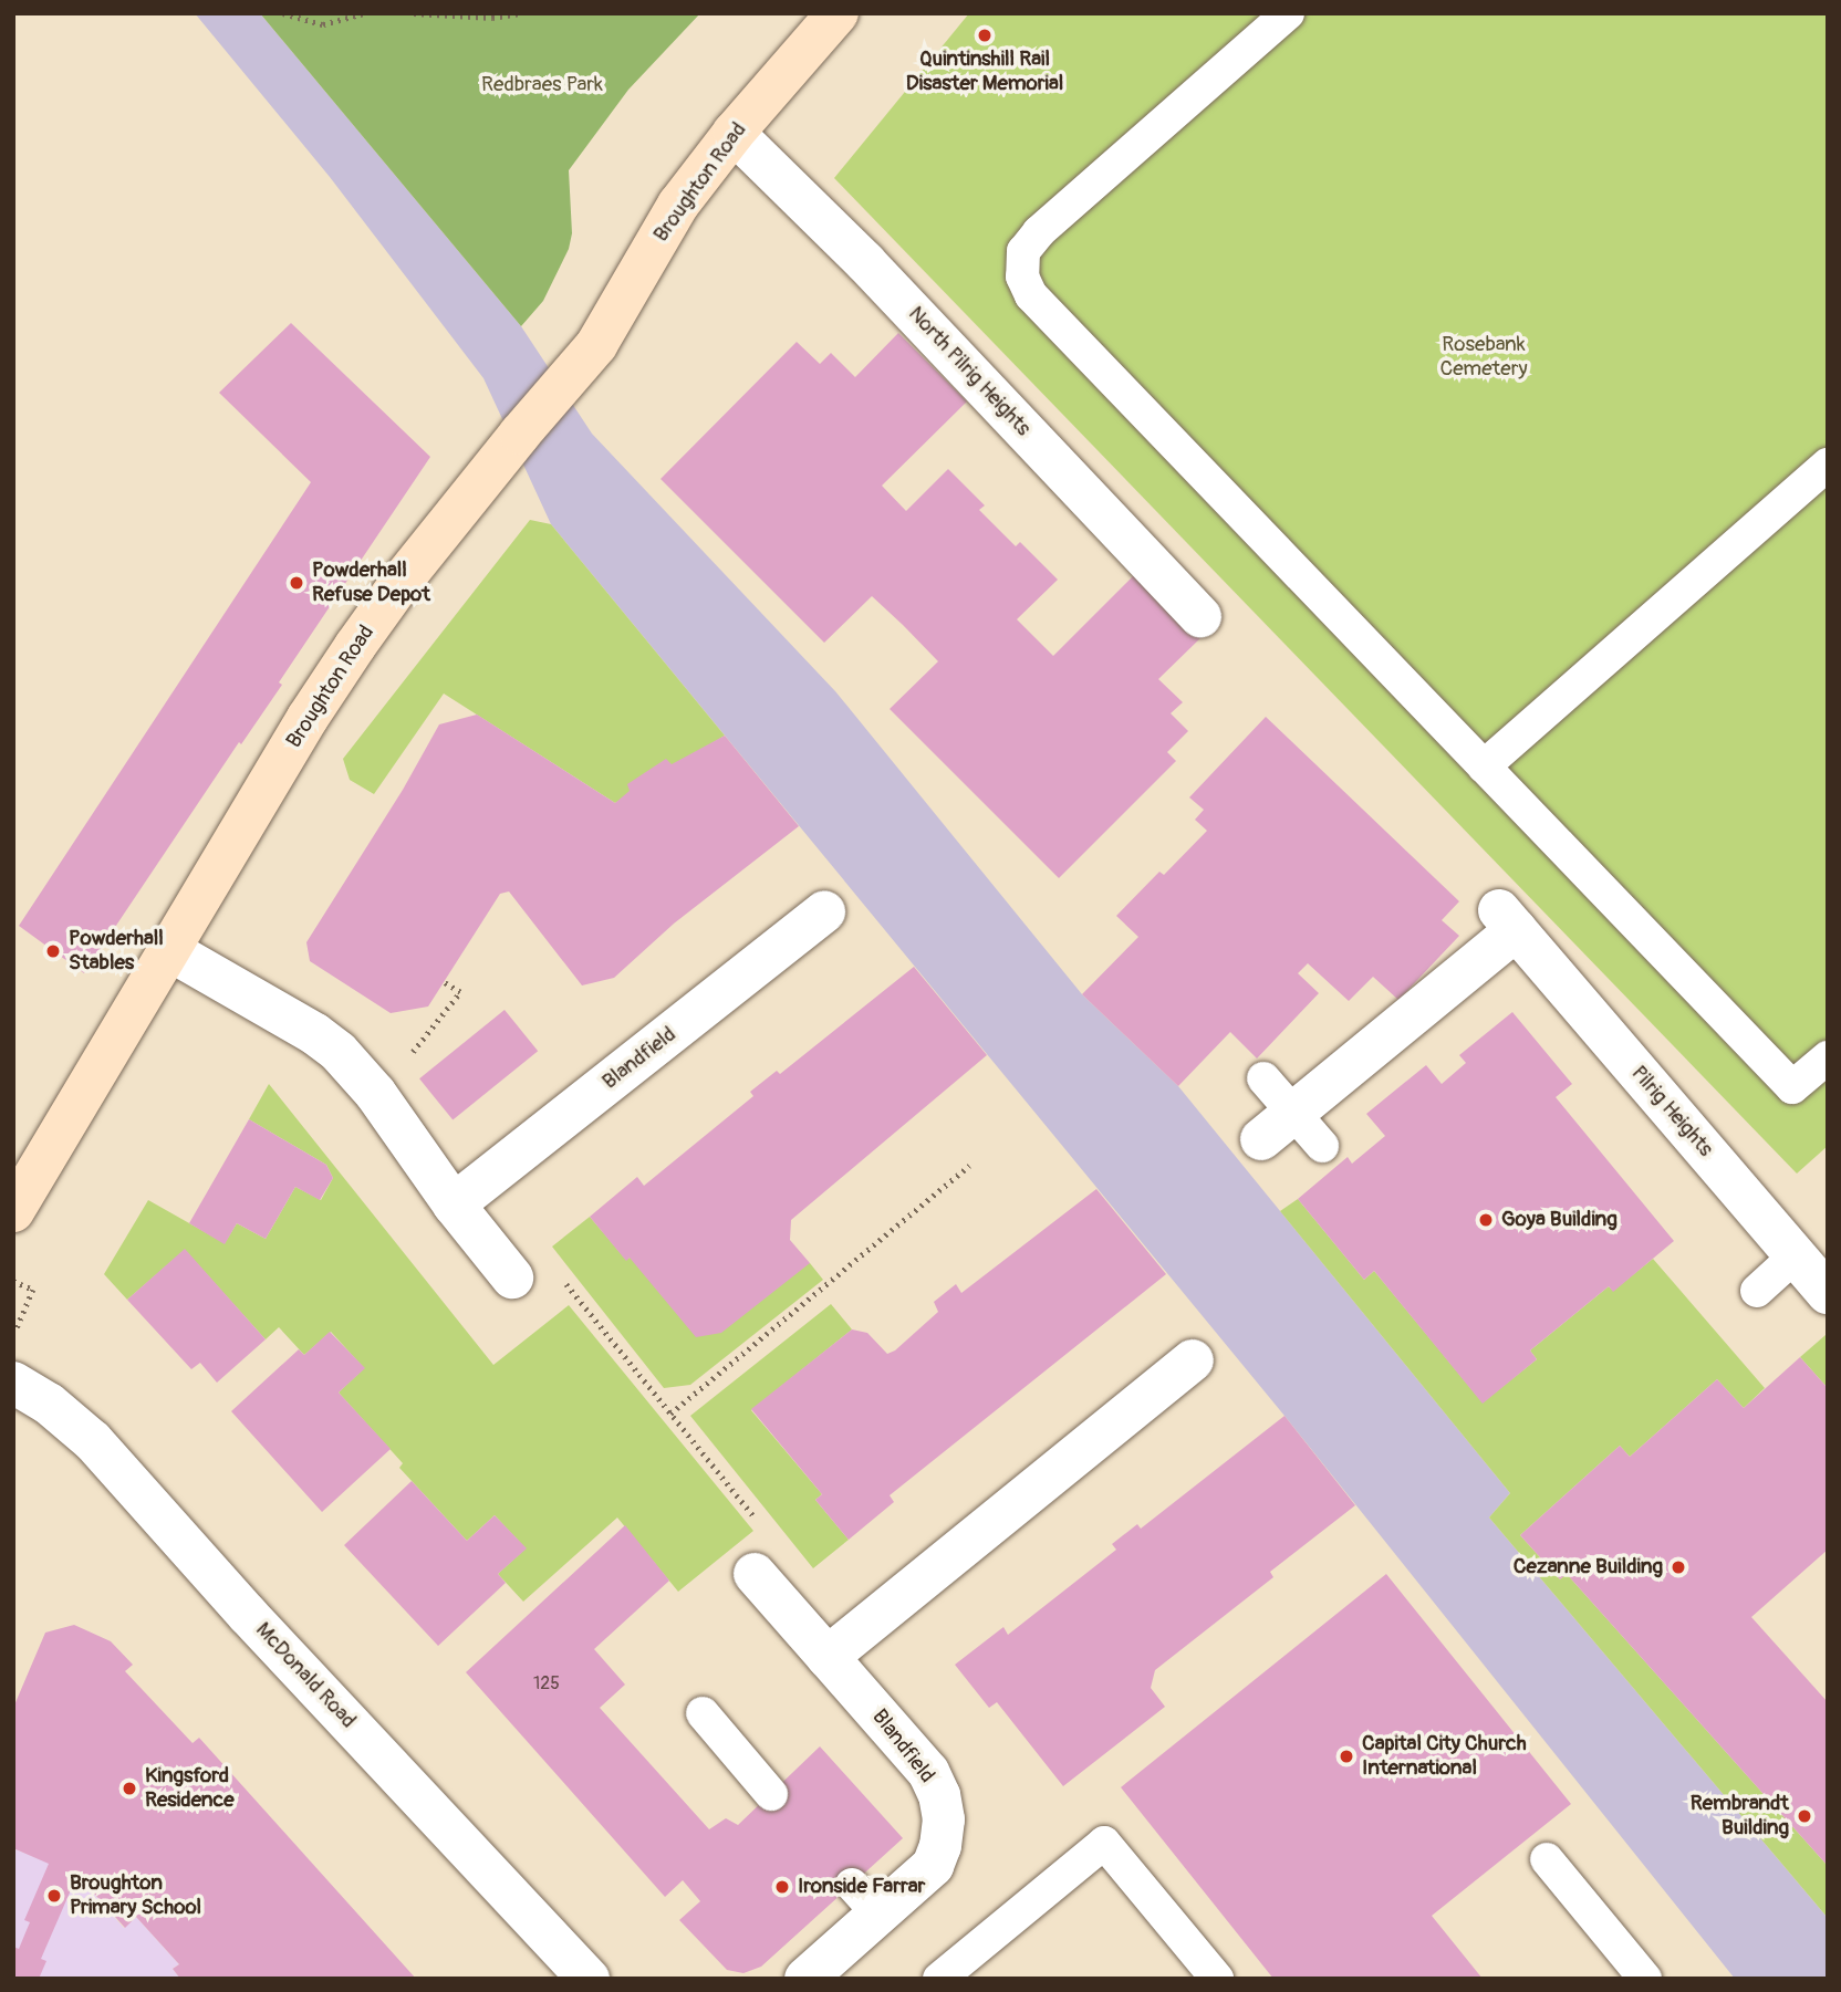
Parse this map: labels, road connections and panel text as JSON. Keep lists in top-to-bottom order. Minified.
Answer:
{"streets":{"main road":["Broughton Road"],"street":["North Pilrig Heights","Blandfield","Pilrig Heights","McDonald Road"]},"crossings":[["Broughton Road","North Pilrig Heights"]],"parks":["Redbraes Park","Rosebank Cemetery"],"places":["Quintinshill Rail Disaster Memorial","Powderhall Refuse Depot","Powderhall Stables","Goya Building","Cezanne Building","Capital City Church International","Kingsford Residence","Rembrandt Building","Ironside Farrar","Broughton Primary School"],"house_numbers":["125"]}
